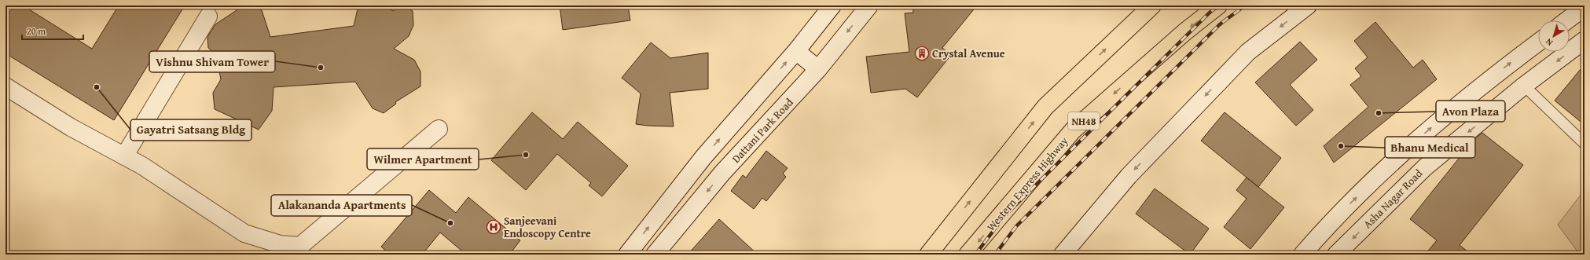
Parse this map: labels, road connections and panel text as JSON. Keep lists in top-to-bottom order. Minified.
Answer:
{"streets":{"highway":["NH48","Western Express Highway"],"street":["Dattani Park Road","Asha Nagar Road"]},"places":{"building":["Crystal Avenue"],"other":["Vishnu Shivam Tower","Gayatri Satsang Bldg","Avon Plaza","Bhanu Medical","Wilmer Apartment","Alakananda Apartments"],"hospital":["Sanjeevani Endoscopy Centre"]},"scale_bar":"20 m","north":"bottom left"}
